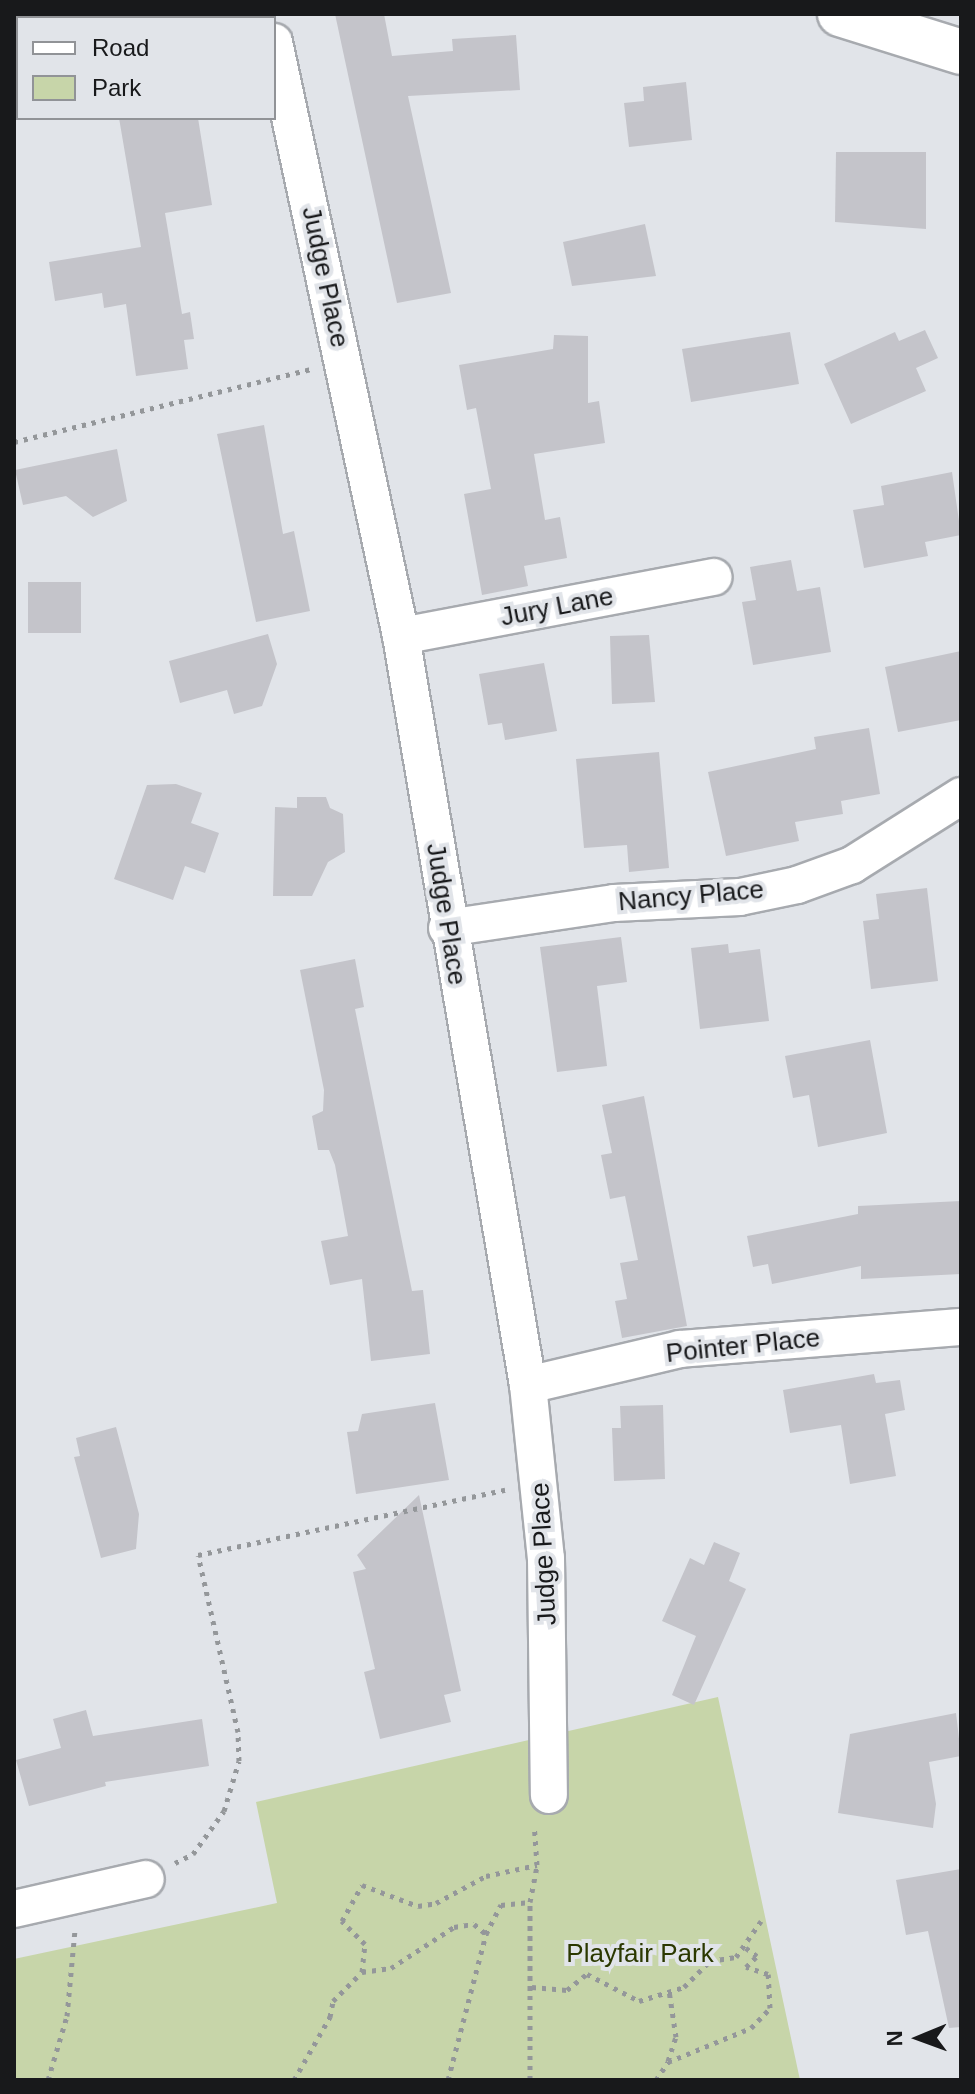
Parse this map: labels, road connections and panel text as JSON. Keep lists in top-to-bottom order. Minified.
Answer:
{"streets":{"street":["Judge Place","Jury Lane","Nancy Place","Pointer Place"]},"crossings":[["Judge Place","Jury Lane"],["Judge Place","Nancy Place"],["Judge Place","Pointer Place"]],"parks":["Playfair Park"],"legend":["Road","Park"],"north":"left"}
